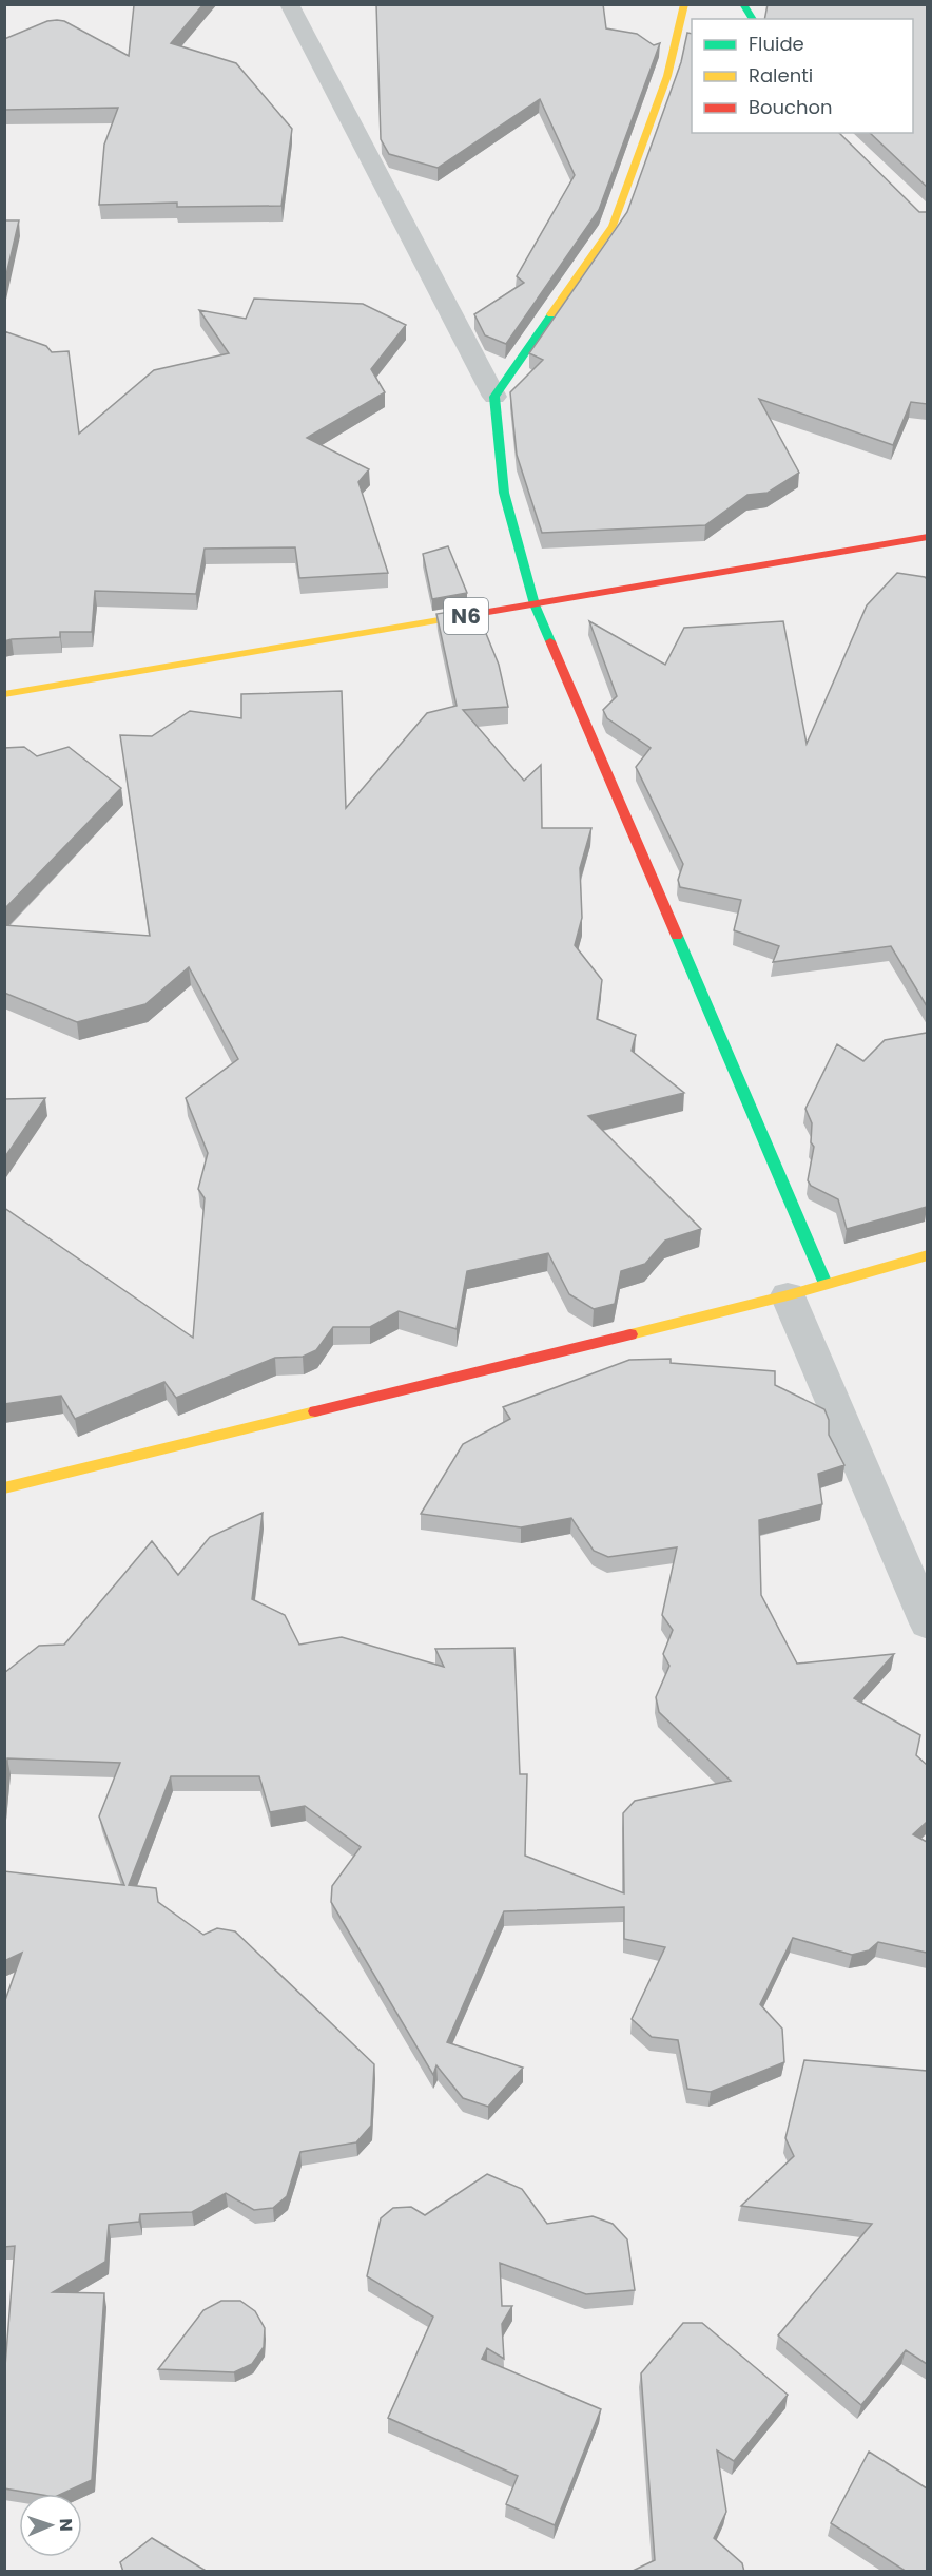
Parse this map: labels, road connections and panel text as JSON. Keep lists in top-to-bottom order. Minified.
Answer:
{"streets":{"main road":["N6"]},"legend":["Fluide","Ralenti","Bouchon"],"north":"right"}
